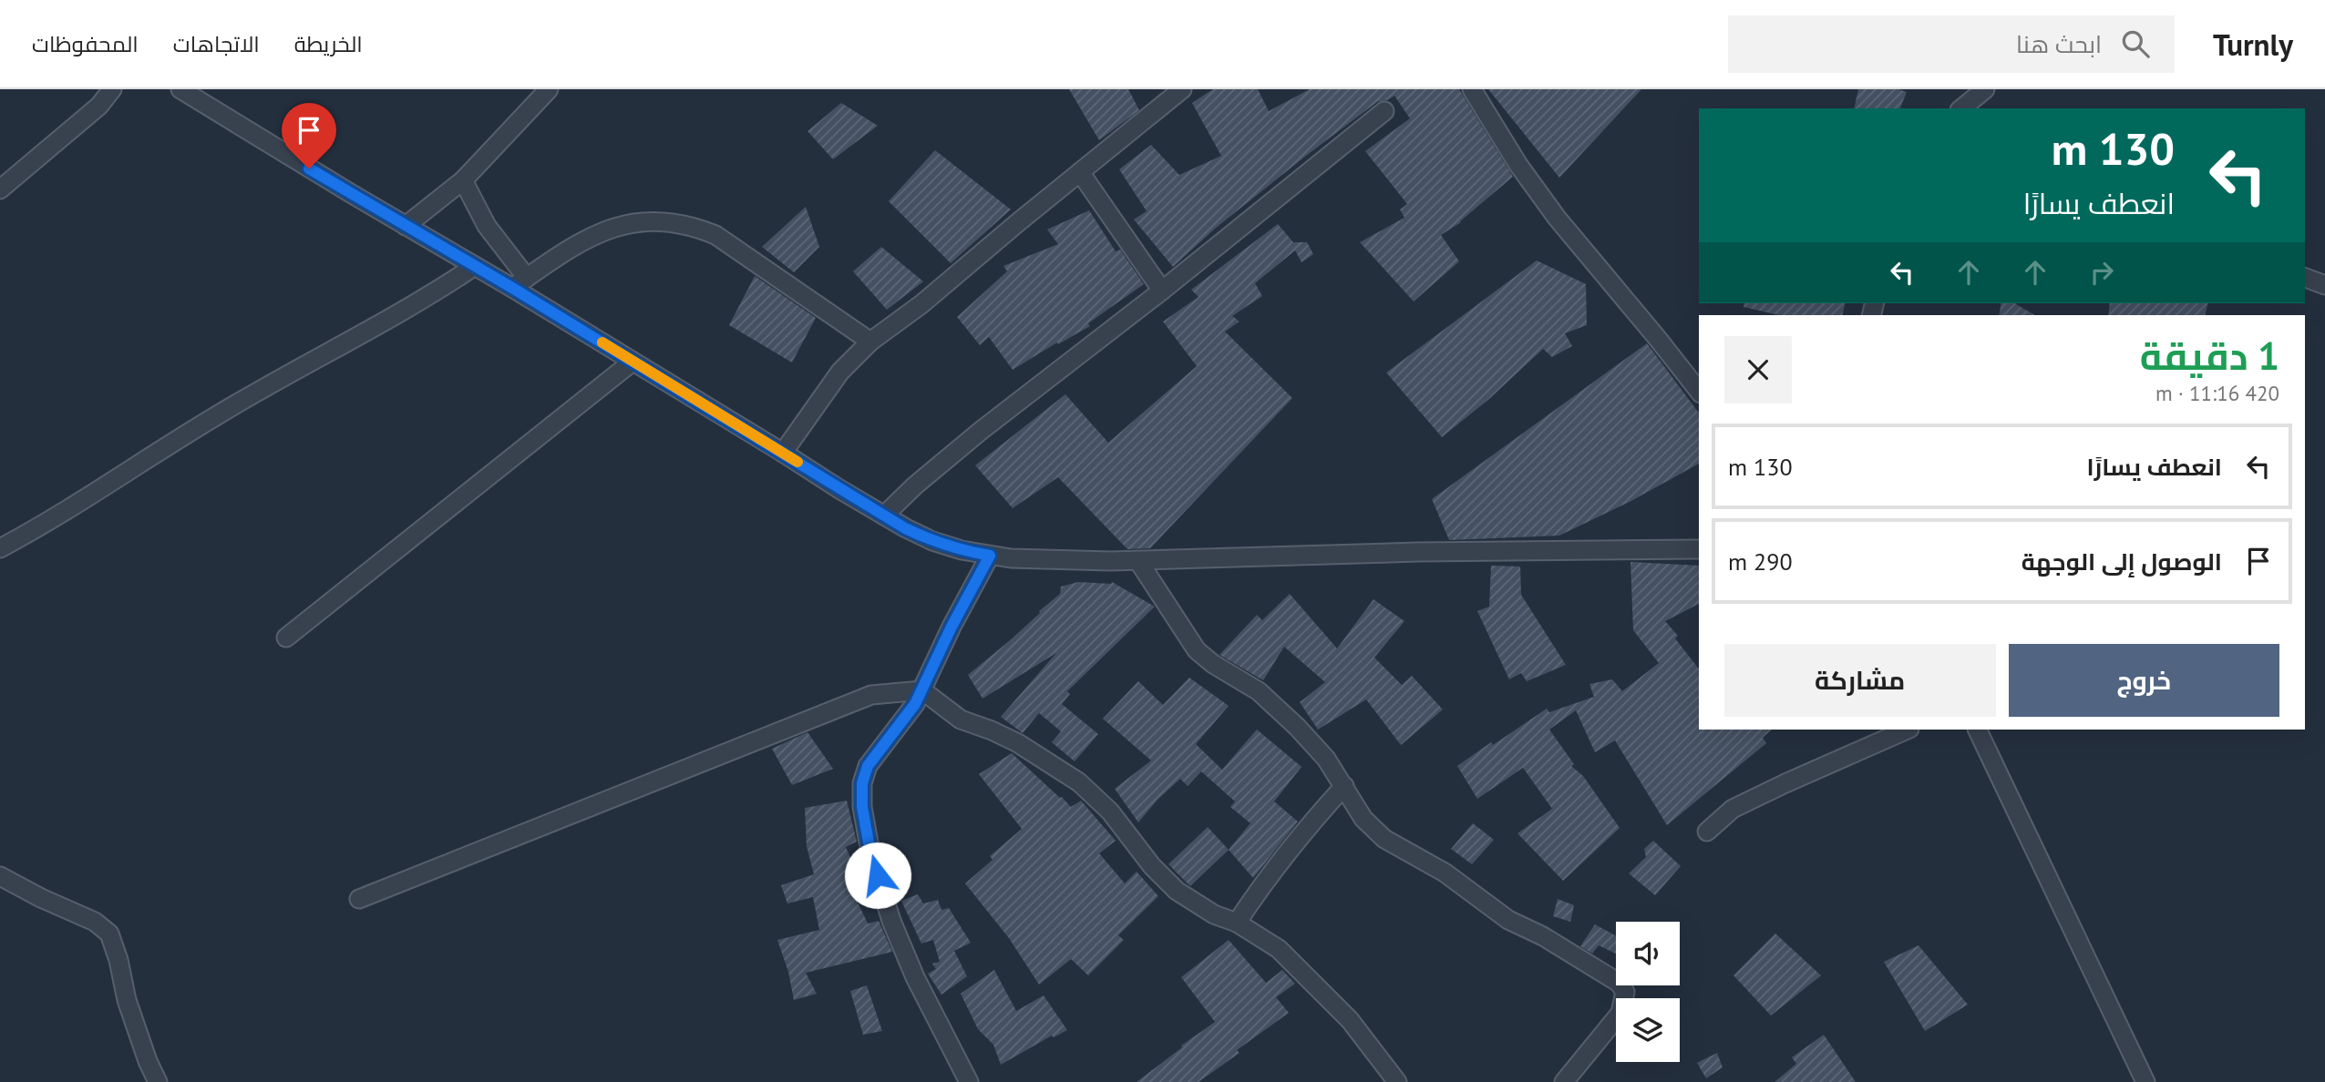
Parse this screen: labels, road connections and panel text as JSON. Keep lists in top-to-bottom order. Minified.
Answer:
{"page":{"header":"Turnly","search":"ابحث هنا","nav":["الخريطة","الاتجاهات","المحفوظات"],"turn":["130 m","انعطف يسارًا"],"heading":["1 دقيقة","420 m · 11:16"],"list":[{"name":"انعطف يسارًا","value":"130 m"},{"name":"الوصول إلى الوجهة","value":"290 m"}],"buttons":["خروج","مشاركة"]}}
